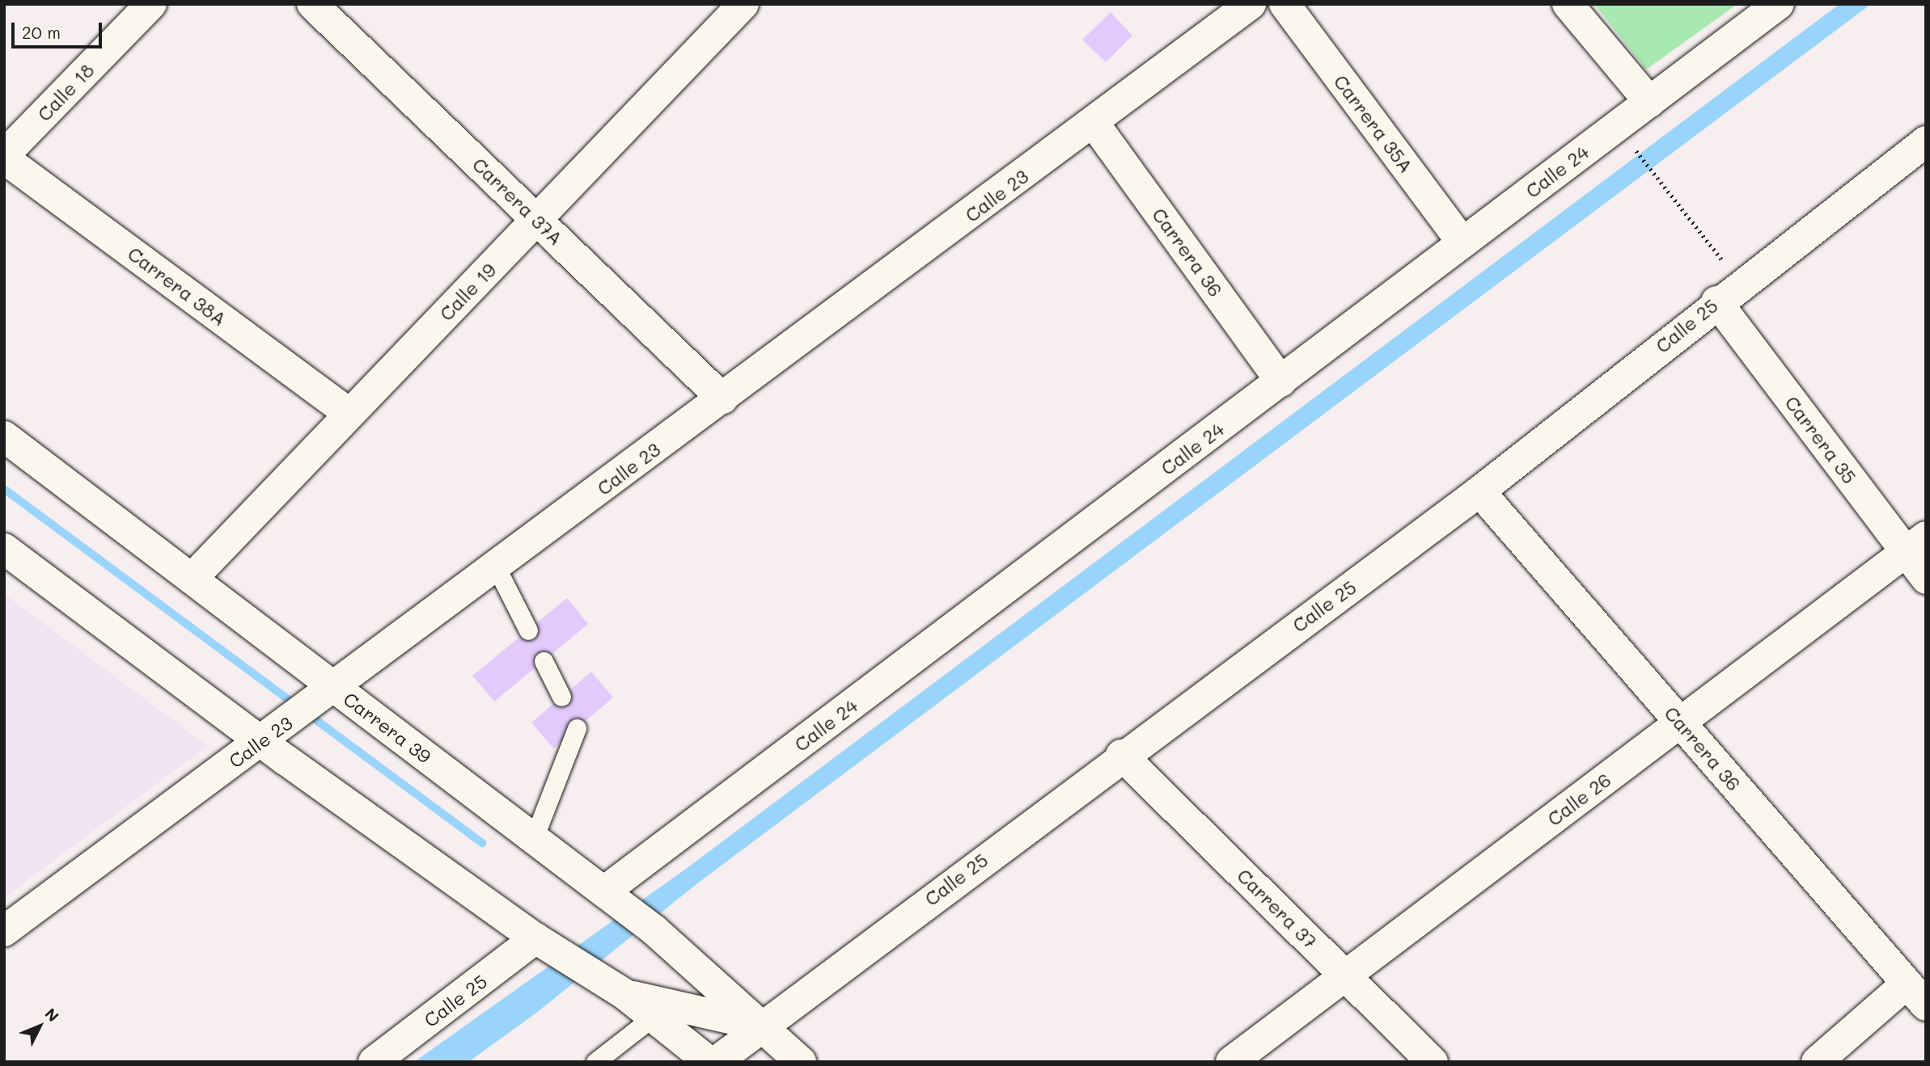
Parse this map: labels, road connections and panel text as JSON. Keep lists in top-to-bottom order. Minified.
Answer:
{"streets":{"street":["Calle 18","Carrera 35A","Calle 24","Calle 23","Carrera 37A","Carrera 36","Carrera 38A","Calle 19","Calle 25","Carrera 35","Carrera 39","Calle 26","Carrera 37"]},"crossings":[["Calle 18","Carrera 38A"],["Carrera 35A","Calle 24"],["Calle 24","Carrera 36"],["Calle 24","Carrera 39"],["Calle 23","Carrera 37A"],["Calle 23","Carrera 36"],["Calle 23","Carrera 39"],["Carrera 37A","Calle 19"],["Carrera 36","Calle 25"],["Carrera 36","Calle 26"],["Carrera 38A","Calle 19"],["Calle 19","Carrera 39"],["Calle 25","Carrera 35"],["Calle 25","Carrera 39"],["Calle 25","Carrera 37"],["Carrera 35","Calle 26"],["Calle 26","Carrera 37"]],"scale_bar":"20 m","north":"top right"}
